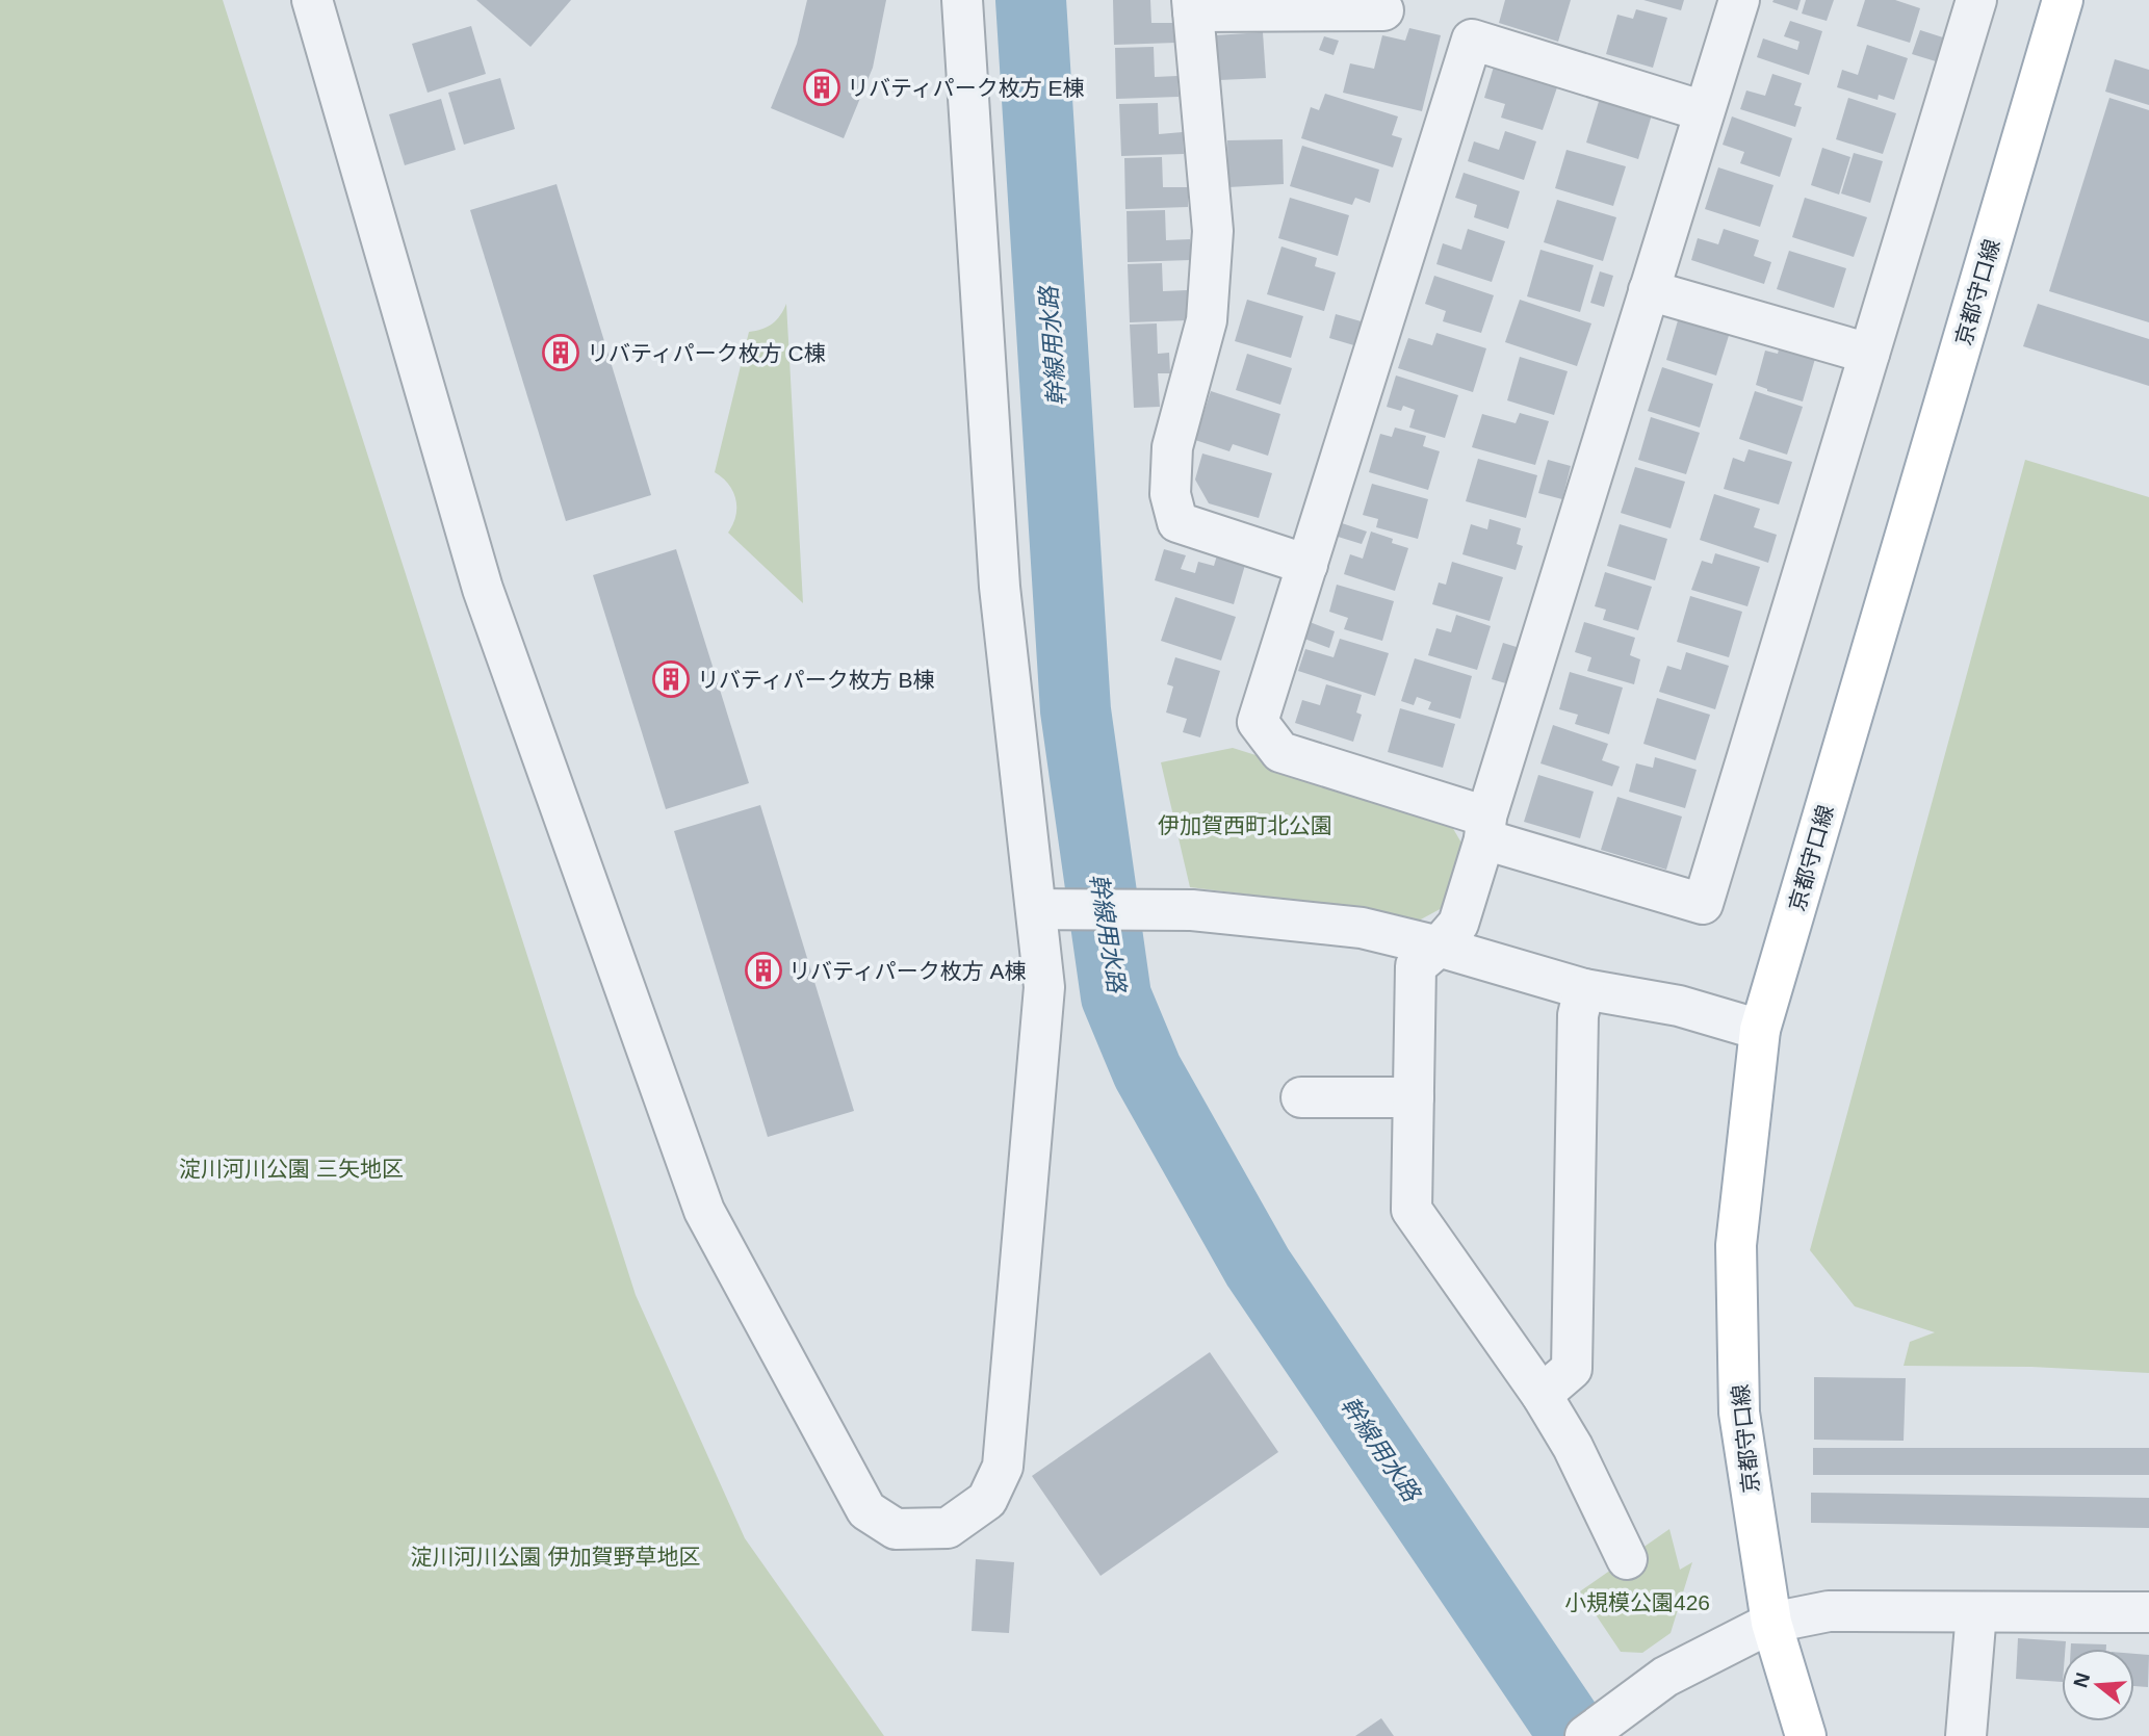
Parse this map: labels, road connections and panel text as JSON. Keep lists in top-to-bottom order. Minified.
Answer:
{"streets":{"main road":["京都守口線"]},"water":["幹線用水路"],"parks":["伊加賀西町北公園","淀川河川公園 三矢地区","淀川河川公園 伊加賀野草地区","小規模公園426"],"places":{"building":["リバティパーク枚方 E棟","リバティパーク枚方 C棟","リバティパーク枚方 B棟","リバティパーク枚方 A棟"]},"north":"left"}
